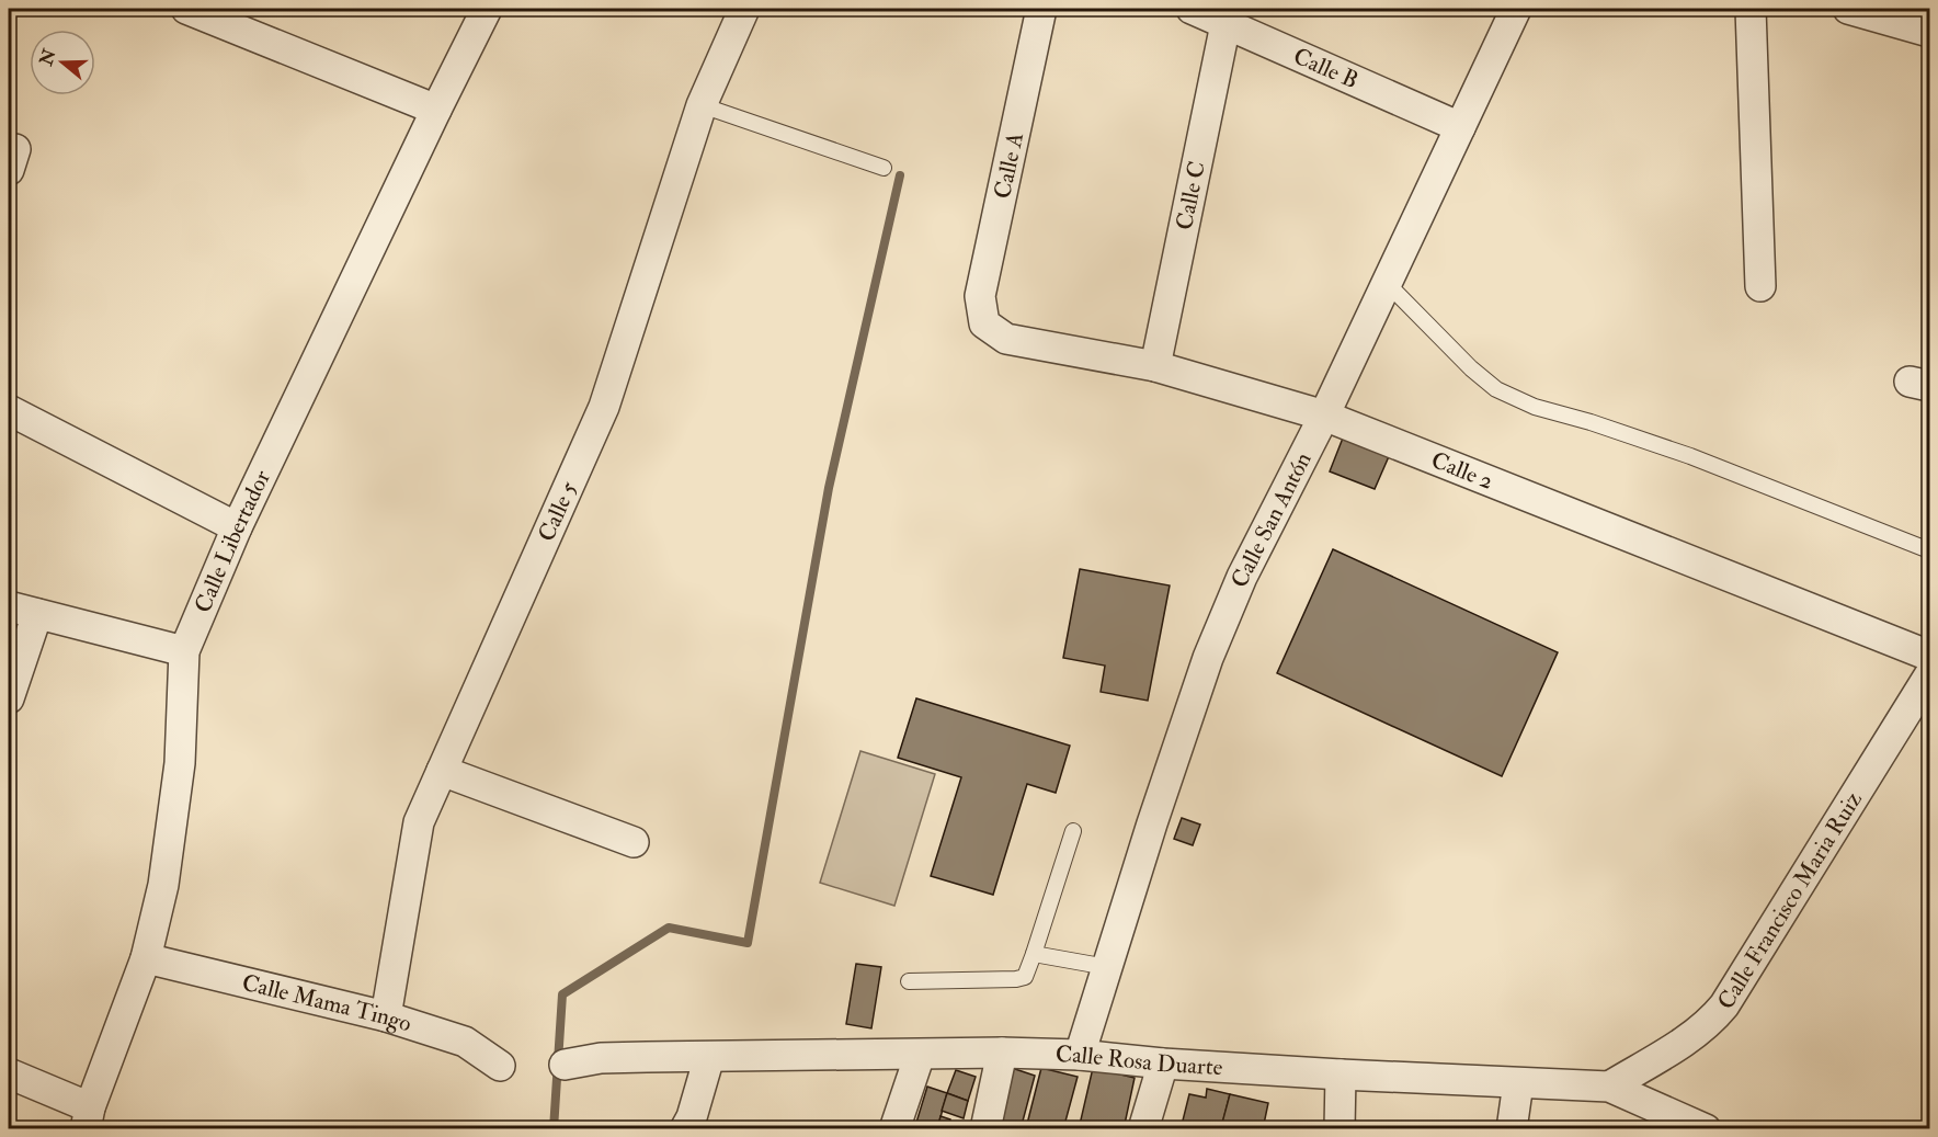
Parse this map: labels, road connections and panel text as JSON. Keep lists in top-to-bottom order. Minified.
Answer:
{"streets":{"street":["Calle B","Calle A","Calle C","Calle 2","Calle 5","Calle San Antón","Calle Libertador","Calle Francisco Maria Ruiz","Calle Mama Tingo","Calle Rosa Duarte"]},"crossings":[["Calle B","Calle C"],["Calle B","Calle San Antón"],["Calle A","Calle 2"],["Calle C","Calle 2"],["Calle 2","Calle San Antón"],["Calle 5","Calle Mama Tingo"],["Calle San Antón","Calle Rosa Duarte"],["Calle Libertador","Calle Mama Tingo"],["Calle Francisco Maria Ruiz","Calle Rosa Duarte"]],"north":"left"}
